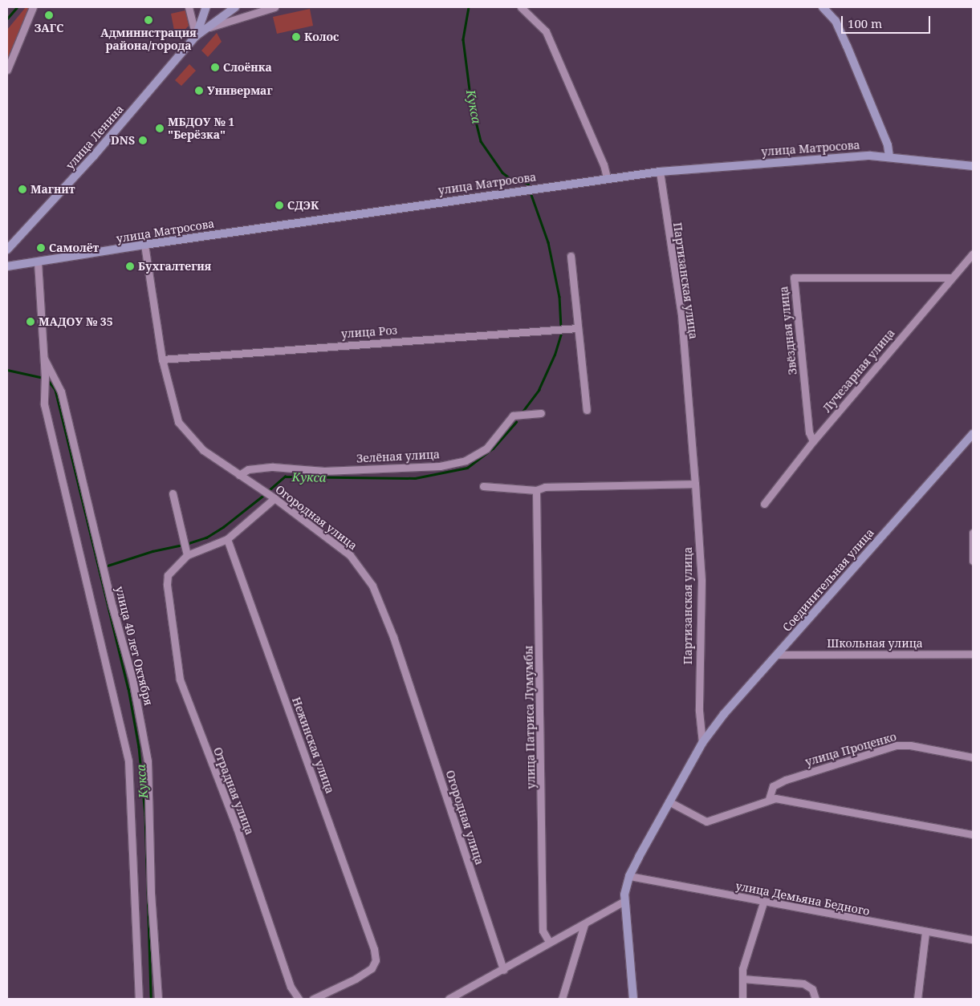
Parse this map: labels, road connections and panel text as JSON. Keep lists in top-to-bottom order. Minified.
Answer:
{"streets":{"street":["улица Ленина","улица Матросова","Партизанская улица","Звёздная улица","улица Роз","Лучезарная улица","Зелёная улица","Огородная улица","Соединительная улица","Школьная улица","улица 40 лет Октября","улица Патриса Лумумбы","Нежинская улица","улица Проценко","Отрадная улица","улица Демьяна Бедного"]},"crossings":[["улица Матросова","Партизанская улица"],["улица Матросова","Огородная улица"],["улица Матросова","улица 40 лет Октября"],["Партизанская улица","Соединительная улица"],["Звёздная улица","Лучезарная улица"],["улица Роз","Огородная улица"],["Зелёная улица","Огородная улица"],["Соединительная улица","Школьная улица"]],"water":["Кукса"],"places":["ЗАГС","Администрация района/города","Колос","Слоёнка","Универмаг","МБДОУ № 1 \"Берёзка\"","DNS","Магнит","СДЭК","Самолёт","Бухгалтегия","МАДОУ № 35"],"scale_bar":"100 m"}
